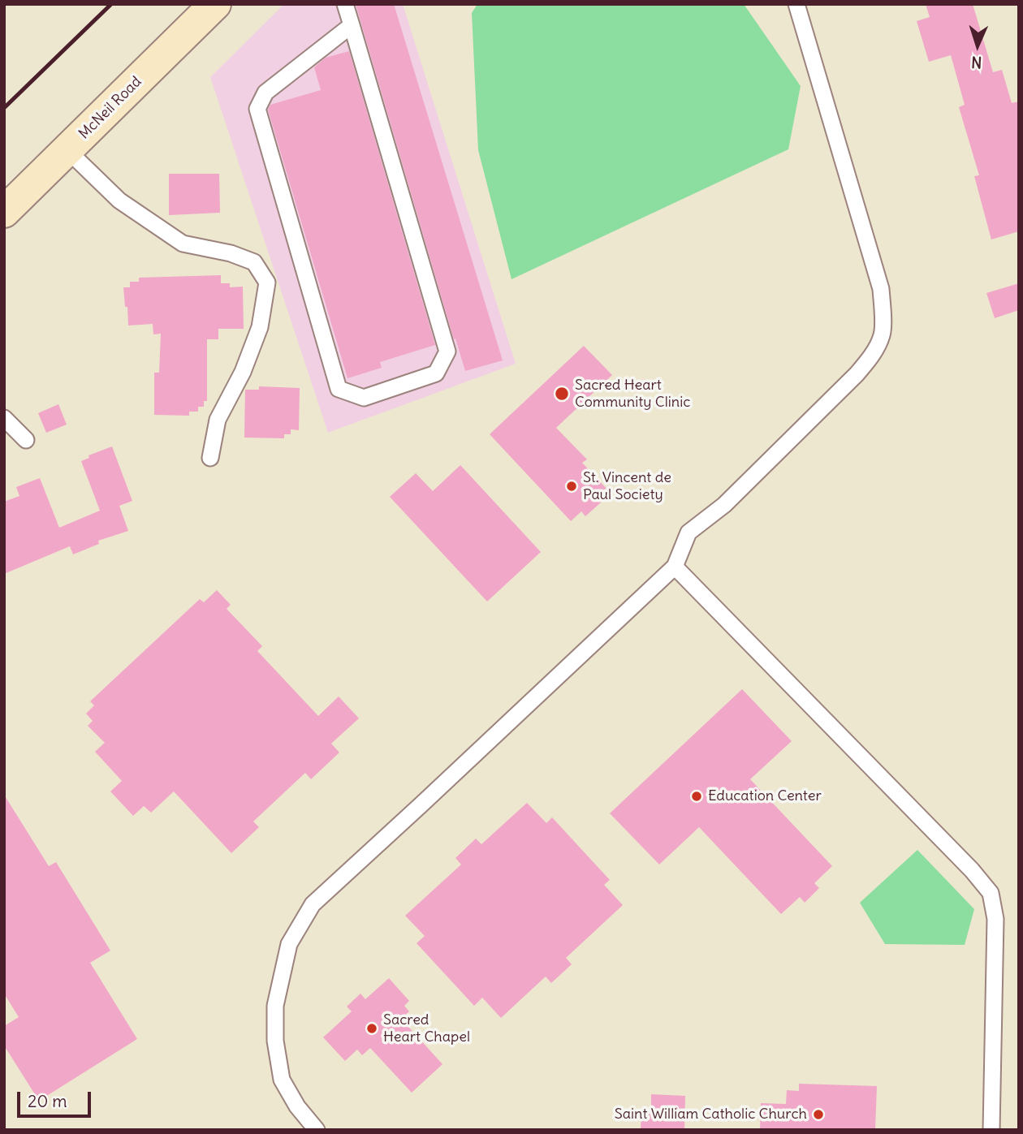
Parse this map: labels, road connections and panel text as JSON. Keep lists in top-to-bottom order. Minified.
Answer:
{"streets":{"main road":["McNeil Road"]},"places":["Sacred Heart Community Clinic","St. Vincent de Paul Society","Education Center","Sacred Heart Chapel","Saint William Catholic Church"],"scale_bar":"20 m","north":"bottom"}
